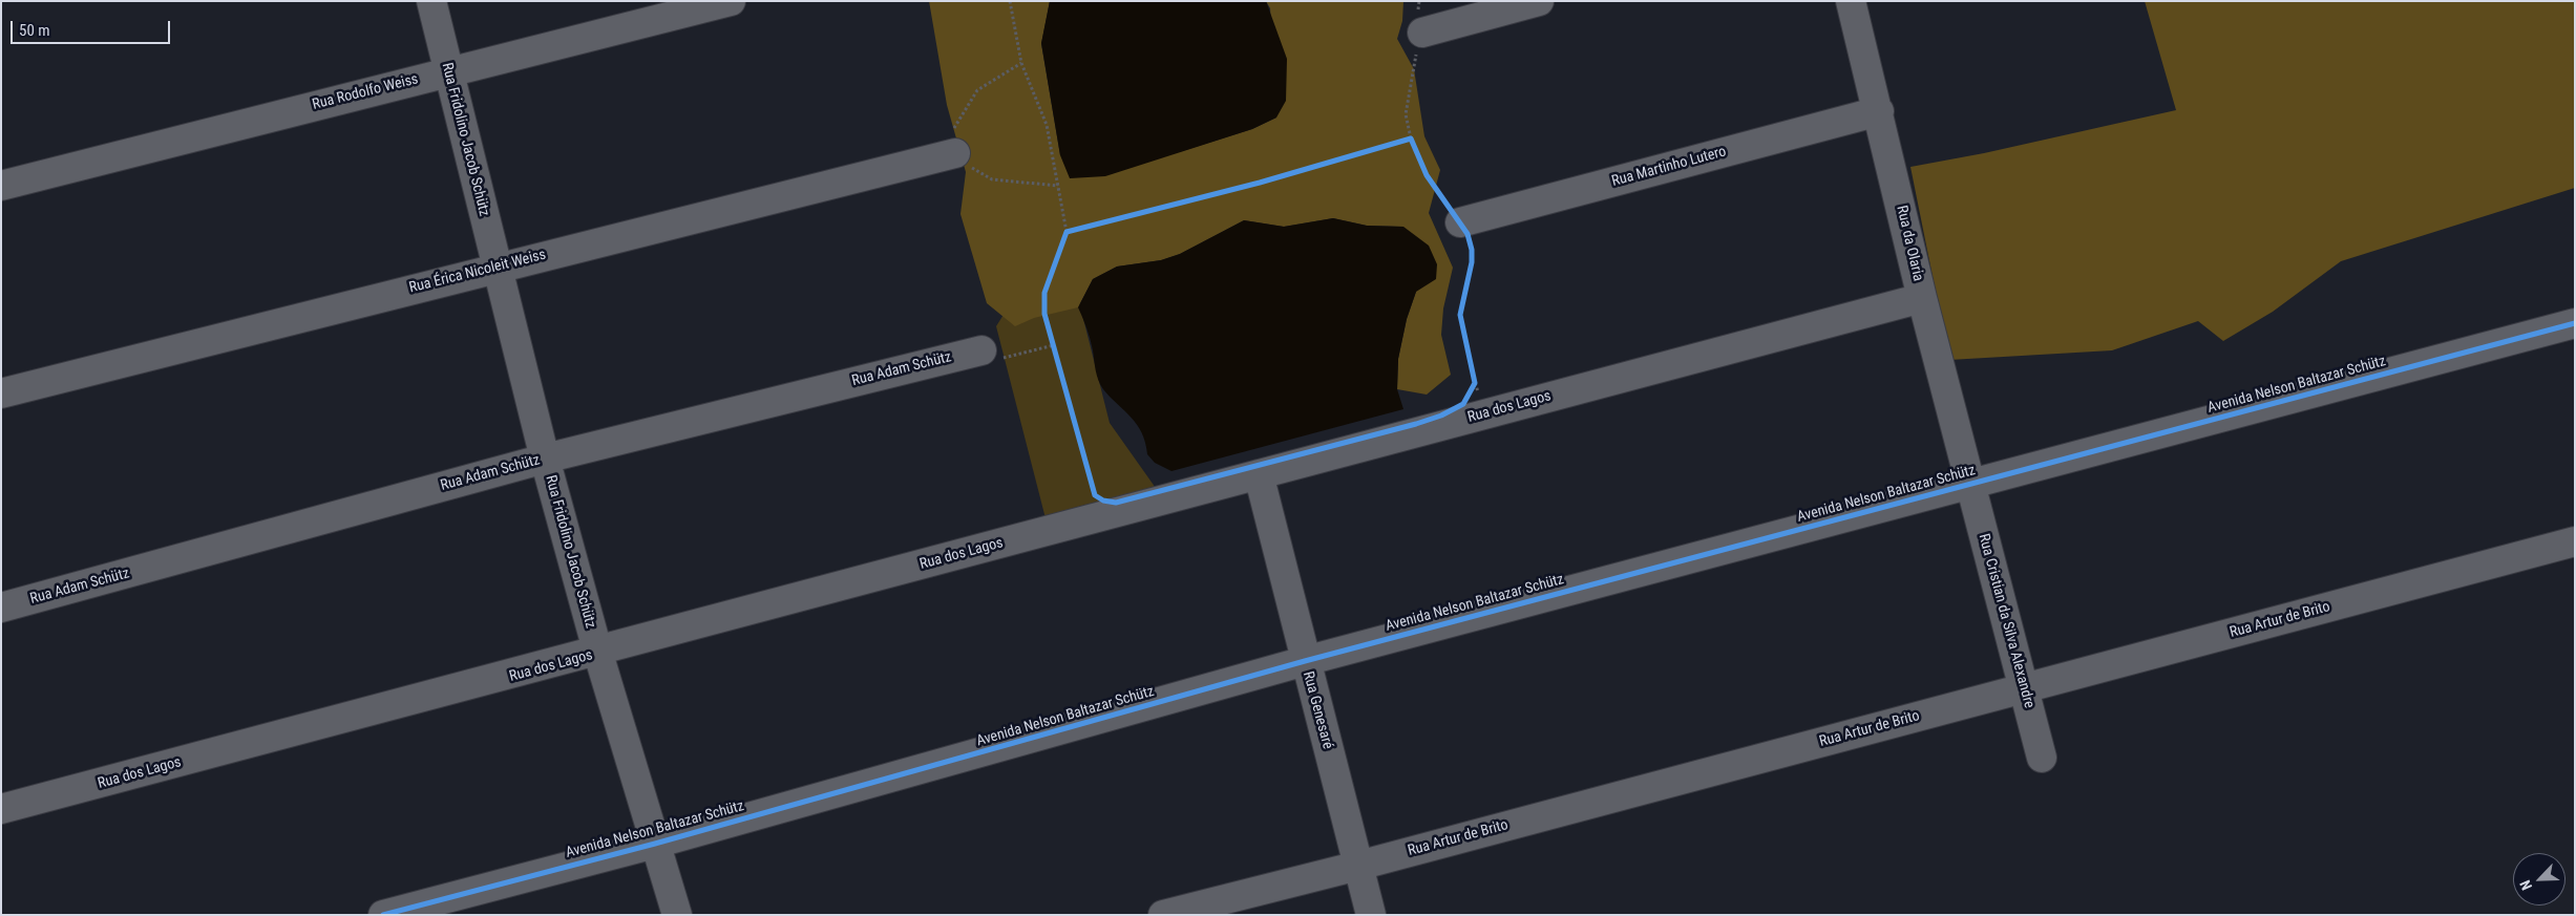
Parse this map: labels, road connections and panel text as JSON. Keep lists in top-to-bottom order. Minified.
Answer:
{"streets":{"street":["Rua Rodolfo Weiss","Rua Fridolino Jacob Schütz","Rua Martinho Lutero","Rua da Olaria","Rua Érica Nicoleit Weiss","Rua Adam Schütz","Avenida Nelson Baltazar Schütz","Rua dos Lagos","Rua Artur de Brito","Rua Cristian da Silva Alexandre","Rua Genesaré"]},"crossings":[["Rua Rodolfo Weiss","Rua Fridolino Jacob Schütz"],["Rua Fridolino Jacob Schütz","Rua Érica Nicoleit Weiss"],["Rua Fridolino Jacob Schütz","Rua Adam Schütz"],["Rua Fridolino Jacob Schütz","Avenida Nelson Baltazar Schütz"],["Rua Fridolino Jacob Schütz","Rua dos Lagos"],["Rua Martinho Lutero","Rua da Olaria"],["Rua da Olaria","Avenida Nelson Baltazar Schütz"],["Rua da Olaria","Rua dos Lagos"],["Rua da Olaria","Rua Cristian da Silva Alexandre"],["Avenida Nelson Baltazar Schütz","Rua Cristian da Silva Alexandre"],["Avenida Nelson Baltazar Schütz","Rua Genesaré"],["Rua dos Lagos","Rua Genesaré"],["Rua Artur de Brito","Rua Cristian da Silva Alexandre"],["Rua Artur de Brito","Rua Genesaré"]],"scale_bar":"50 m","north":"bottom left"}
